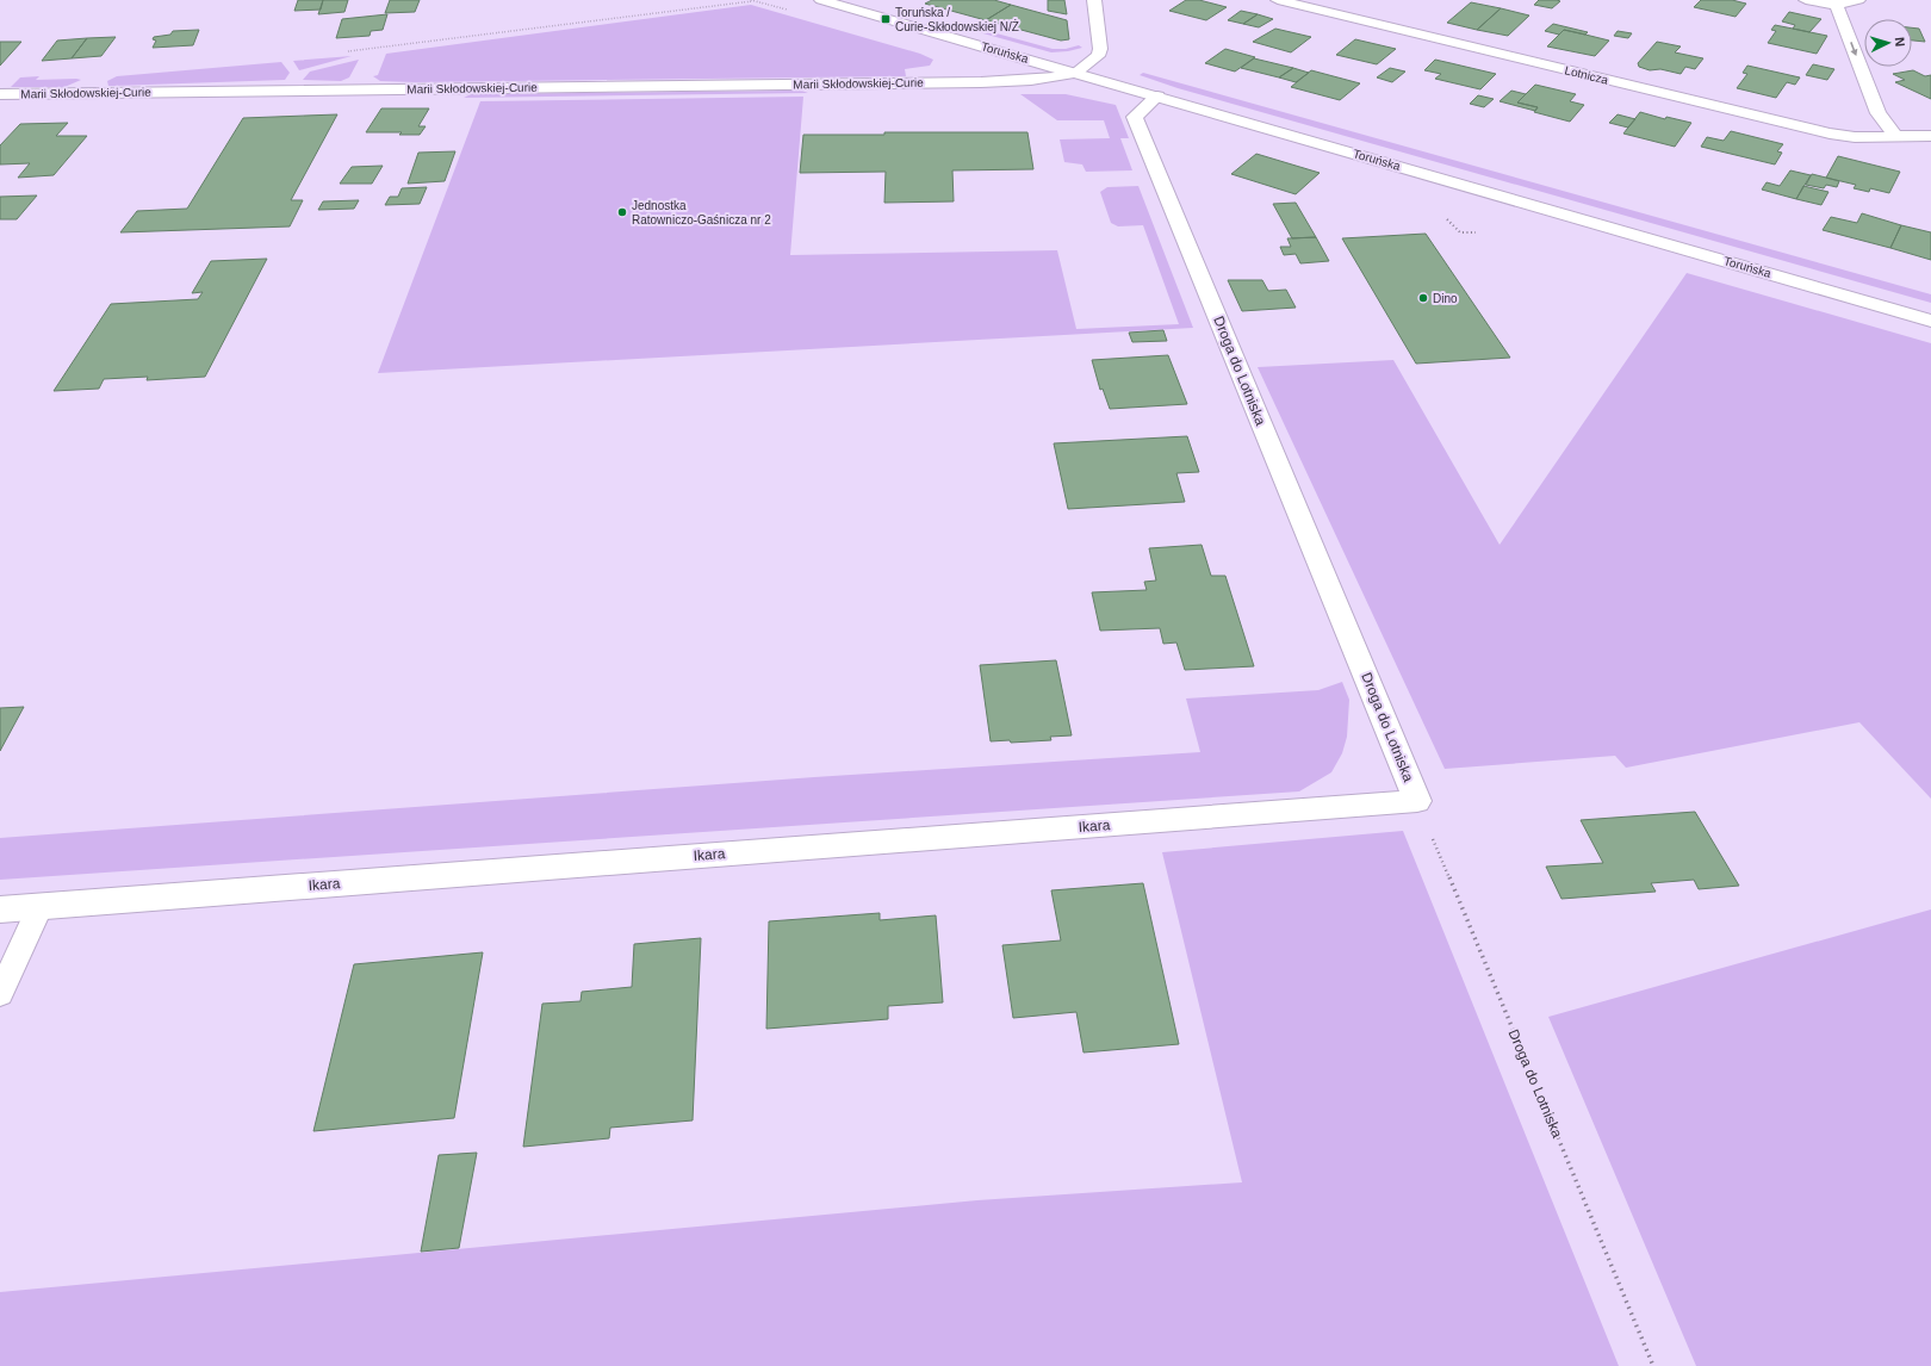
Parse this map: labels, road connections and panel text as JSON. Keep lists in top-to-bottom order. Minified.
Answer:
{"streets":{"street":["Toruńska","Lotnicza","Marii Skłodowskiej-Curie","Droga do Lotniska","Ikara"]},"crossings":[["Toruńska","Marii Skłodowskiej-Curie"],["Toruńska","Droga do Lotniska"],["Droga do Lotniska","Ikara"]],"places":{"transit":["Toruńska / Curie-Skłodowskiej N/Ż"],"other":["Jednostka Ratowniczo-Gaśnicza nr 2","Dino"]},"north":"right"}
